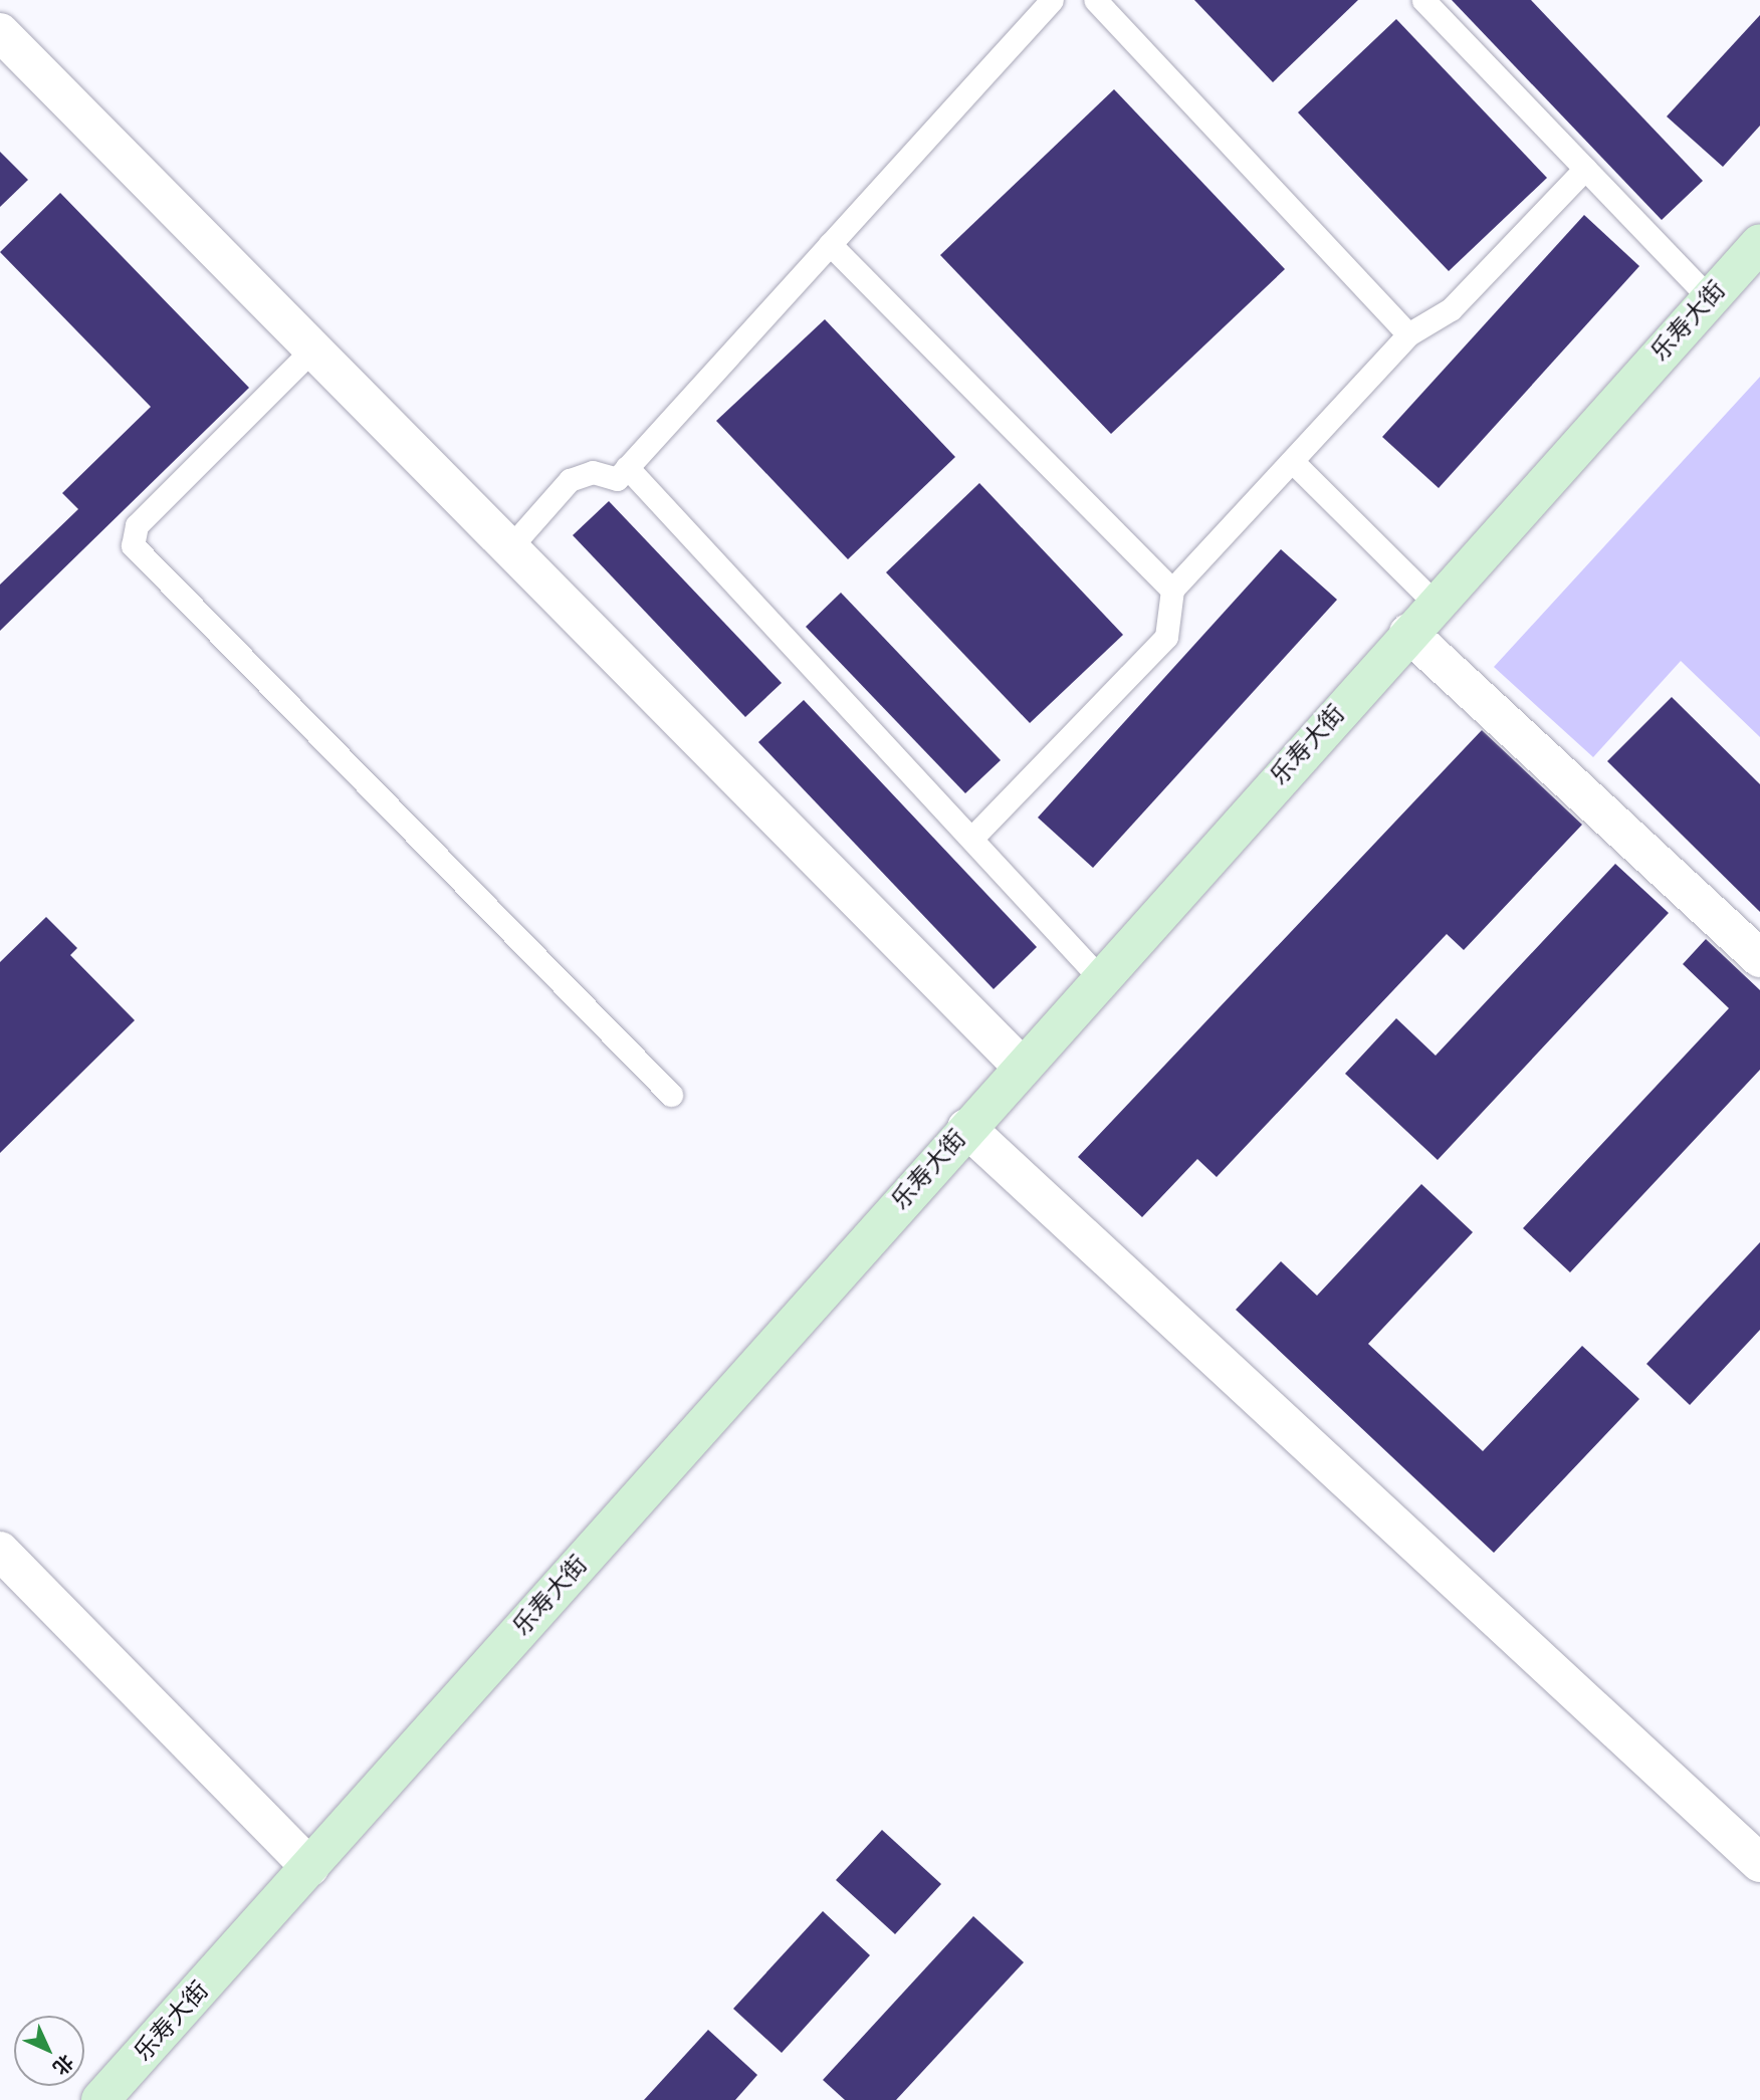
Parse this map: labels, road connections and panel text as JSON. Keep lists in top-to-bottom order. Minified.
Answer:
{"streets":{"main road":["乐寿大街"]},"north":"bottom right"}
